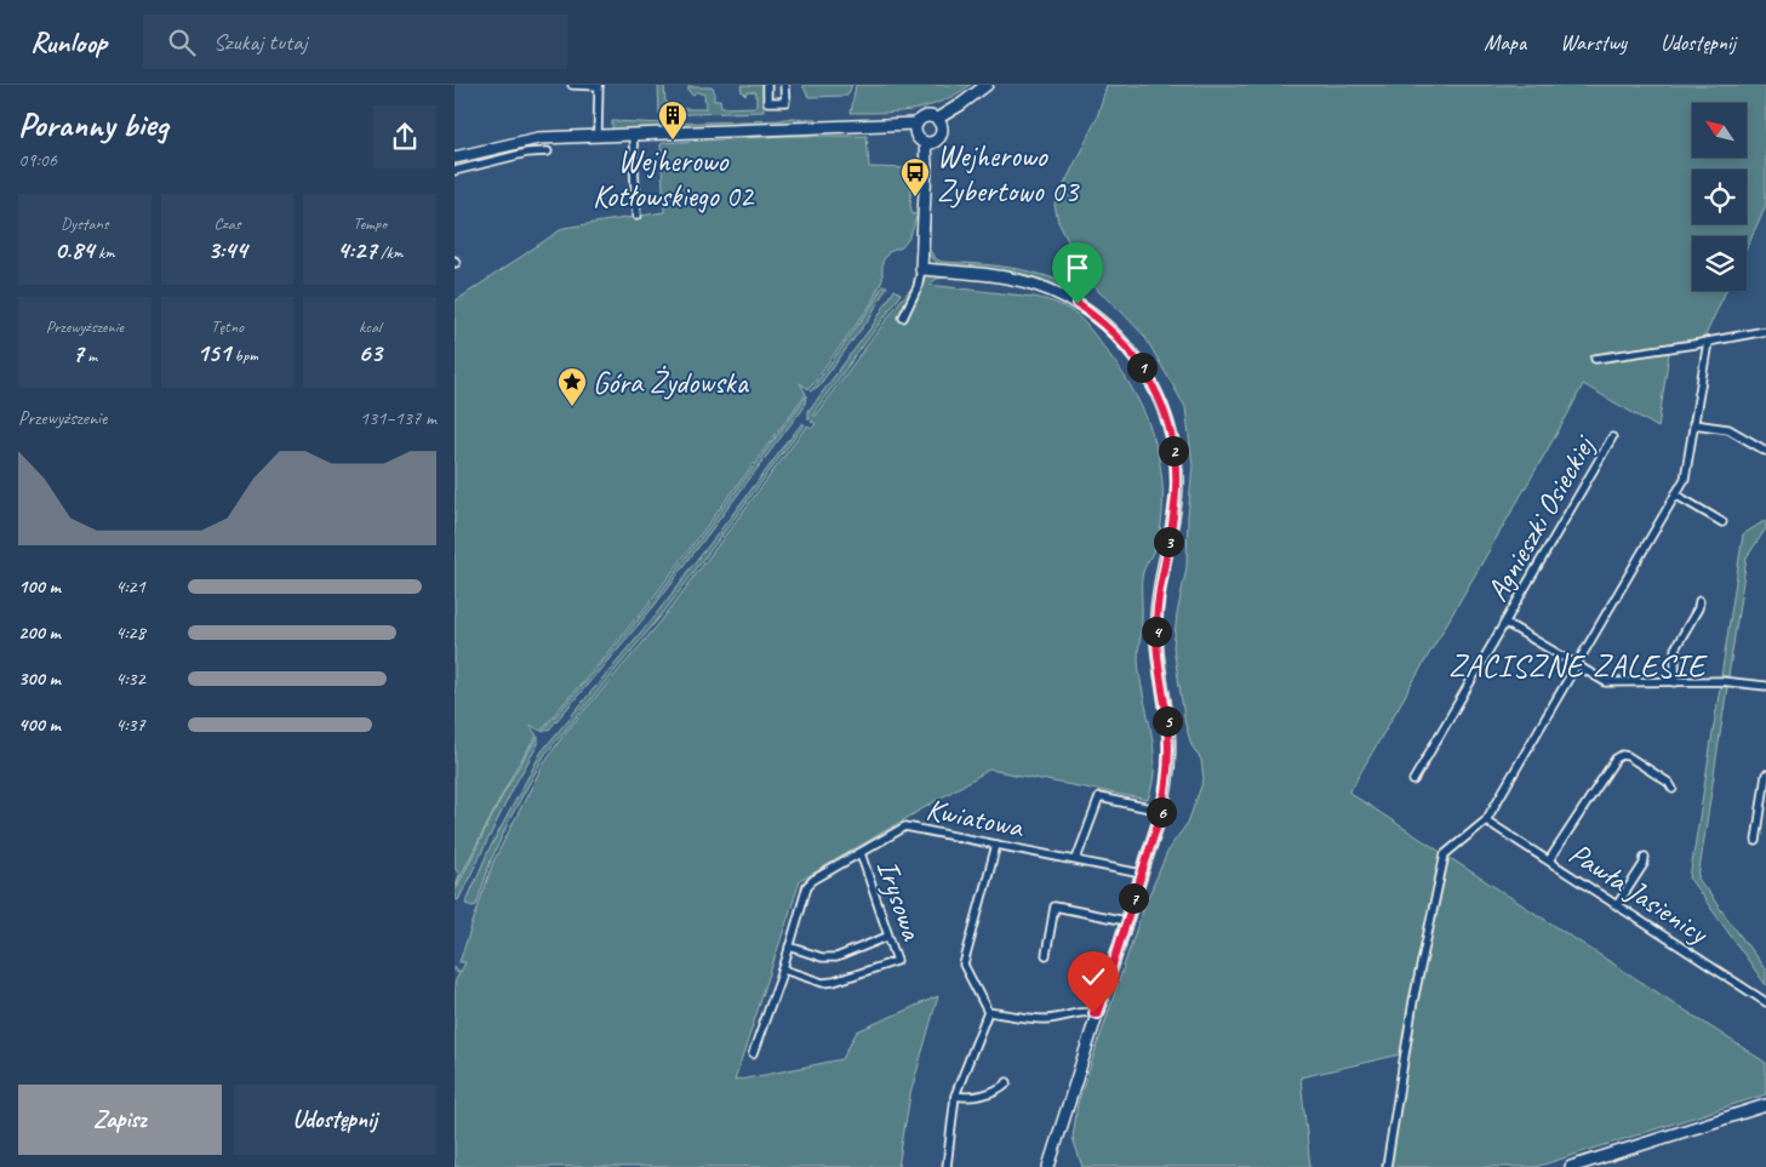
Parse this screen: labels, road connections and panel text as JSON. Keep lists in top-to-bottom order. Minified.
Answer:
{"streets":{"street":["Agnieszki Osieckiej","Kwiatowa","Pawła Jasienicy","Irysowa"]},"crossings":[["Kwiatowa","Irysowa"]],"districts":["ZACISZNE ZALESIE"],"places":{"building":["Wejherowo Kotłowskiego 02"],"bus stop":["Wejherowo Zybertowo 03"],"place":["Góra Żydowska"]},"north":"top left","page":{"header":"Runloop","search":"Szukaj tutaj","nav":["Mapa","Warstwy","Udostępnij"],"heading":["Poranny bieg","09:06"],"stats":[["Dystans","0.84 km"],["Czas","3:44"],["Tempo","4:27 /km"],["Przewyższenie","7 m"],["Tętno","151 bpm"],["kcal","63"]],"pins":["1","2","3","4","5","6","7"],"chart":["Przewyższenie","131–137 m"],"list":[{"name":"100 m","note":"4:21"},{"name":"200 m","note":"4:28"},{"name":"300 m","note":"4:32"},{"name":"400 m","note":"4:37"}],"buttons":["Zapisz","Udostępnij"]}}
